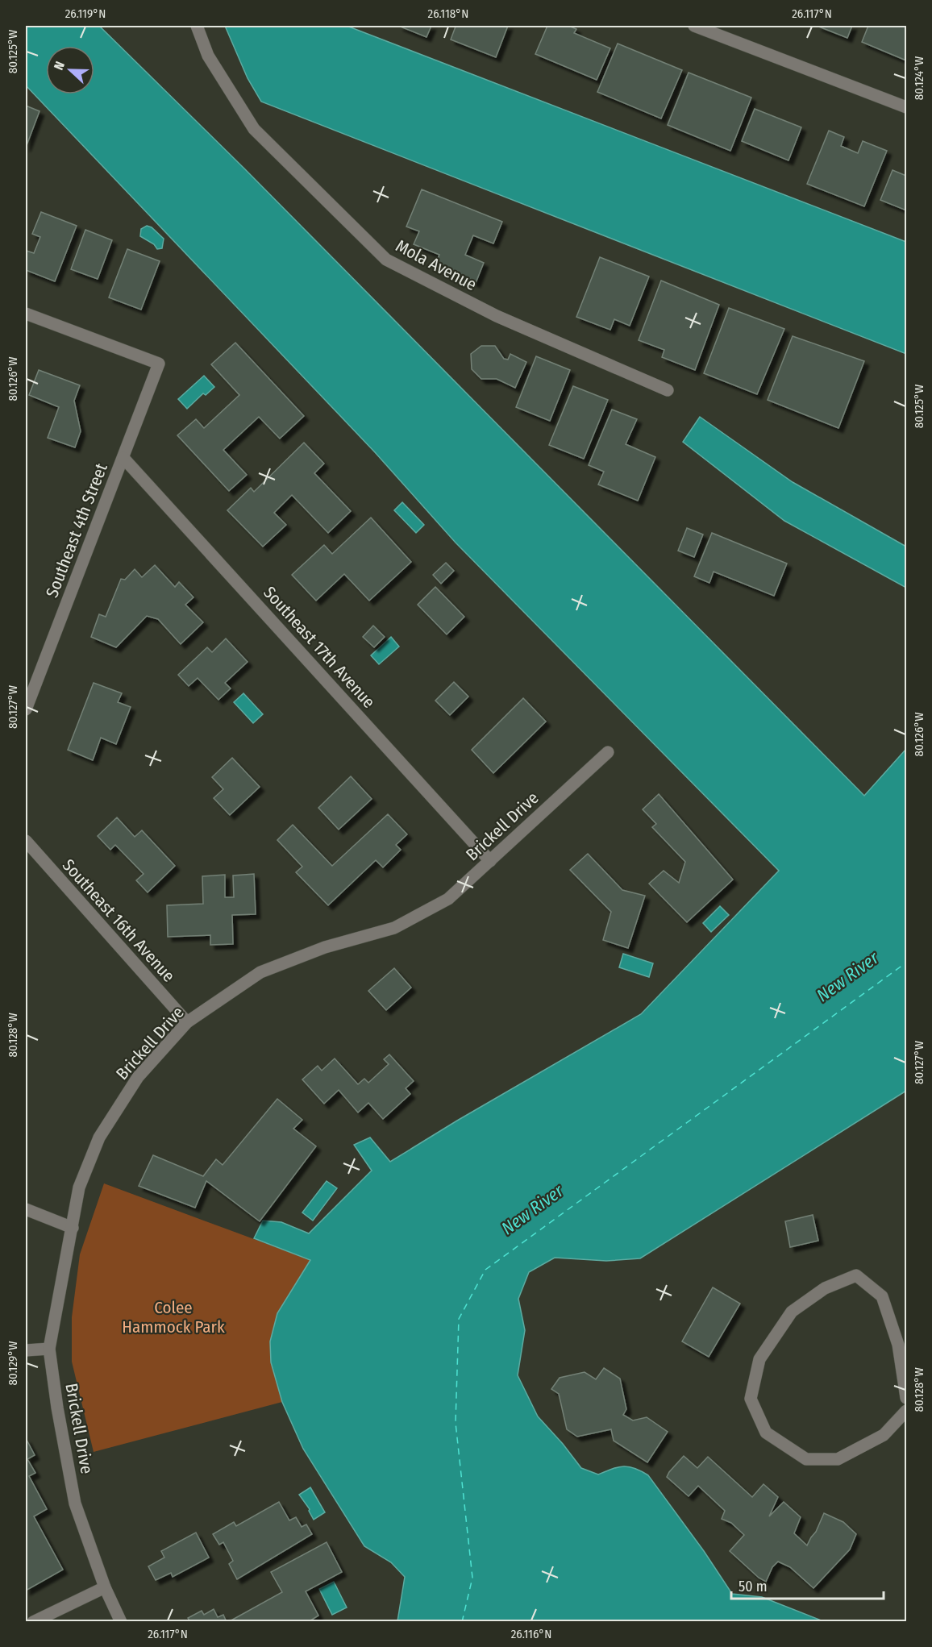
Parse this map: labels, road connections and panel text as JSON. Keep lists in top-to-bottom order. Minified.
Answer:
{"streets":{"street":["Mola Avenue","Southeast 4th Street","Southeast 17th Avenue","Brickell Drive","Southeast 16th Avenue"]},"crossings":[["Southeast 4th Street","Southeast 17th Avenue"],["Southeast 17th Avenue","Brickell Drive"],["Brickell Drive","Southeast 16th Avenue"]],"water":["New River"],"parks":["Colee Hammock Park"],"scale_bar":"50 m","north":"left","coordinates":["26.119°N","26.118°N","26.117°N","80.125°W","80.124°W","80.126°W","80.127°W","80.128°W","80.129°W","26.116°N"]}
